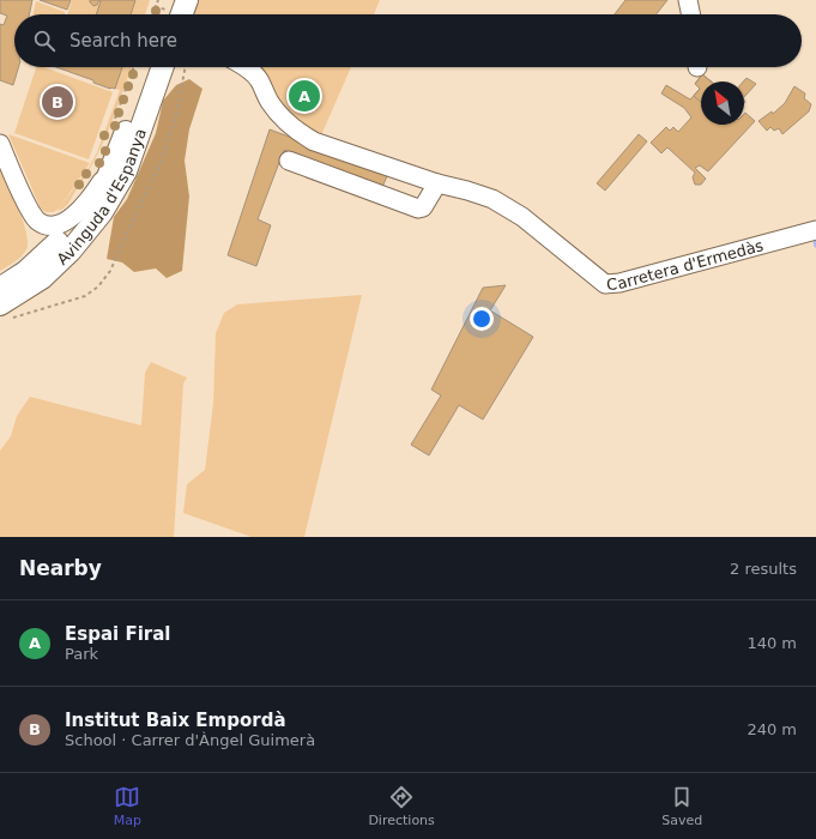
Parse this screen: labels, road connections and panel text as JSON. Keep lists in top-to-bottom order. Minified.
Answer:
{"streets":{"main road":["Avinguda d'Espanya"],"street":["Carretera d'Ermedàs"]},"north":"top left","page":{"search":"Search here","pins":["A","B"],"heading":["Nearby","2 results"],"list":[{"mark":"A","name":"Espai Firal","note":"Park","value":"140 m"},{"mark":"B","name":"Institut Baix Empordà","note":"School · Carrer d'Àngel Guimerà","value":"240 m"}],"nav":["Map","Directions","Saved"]}}
